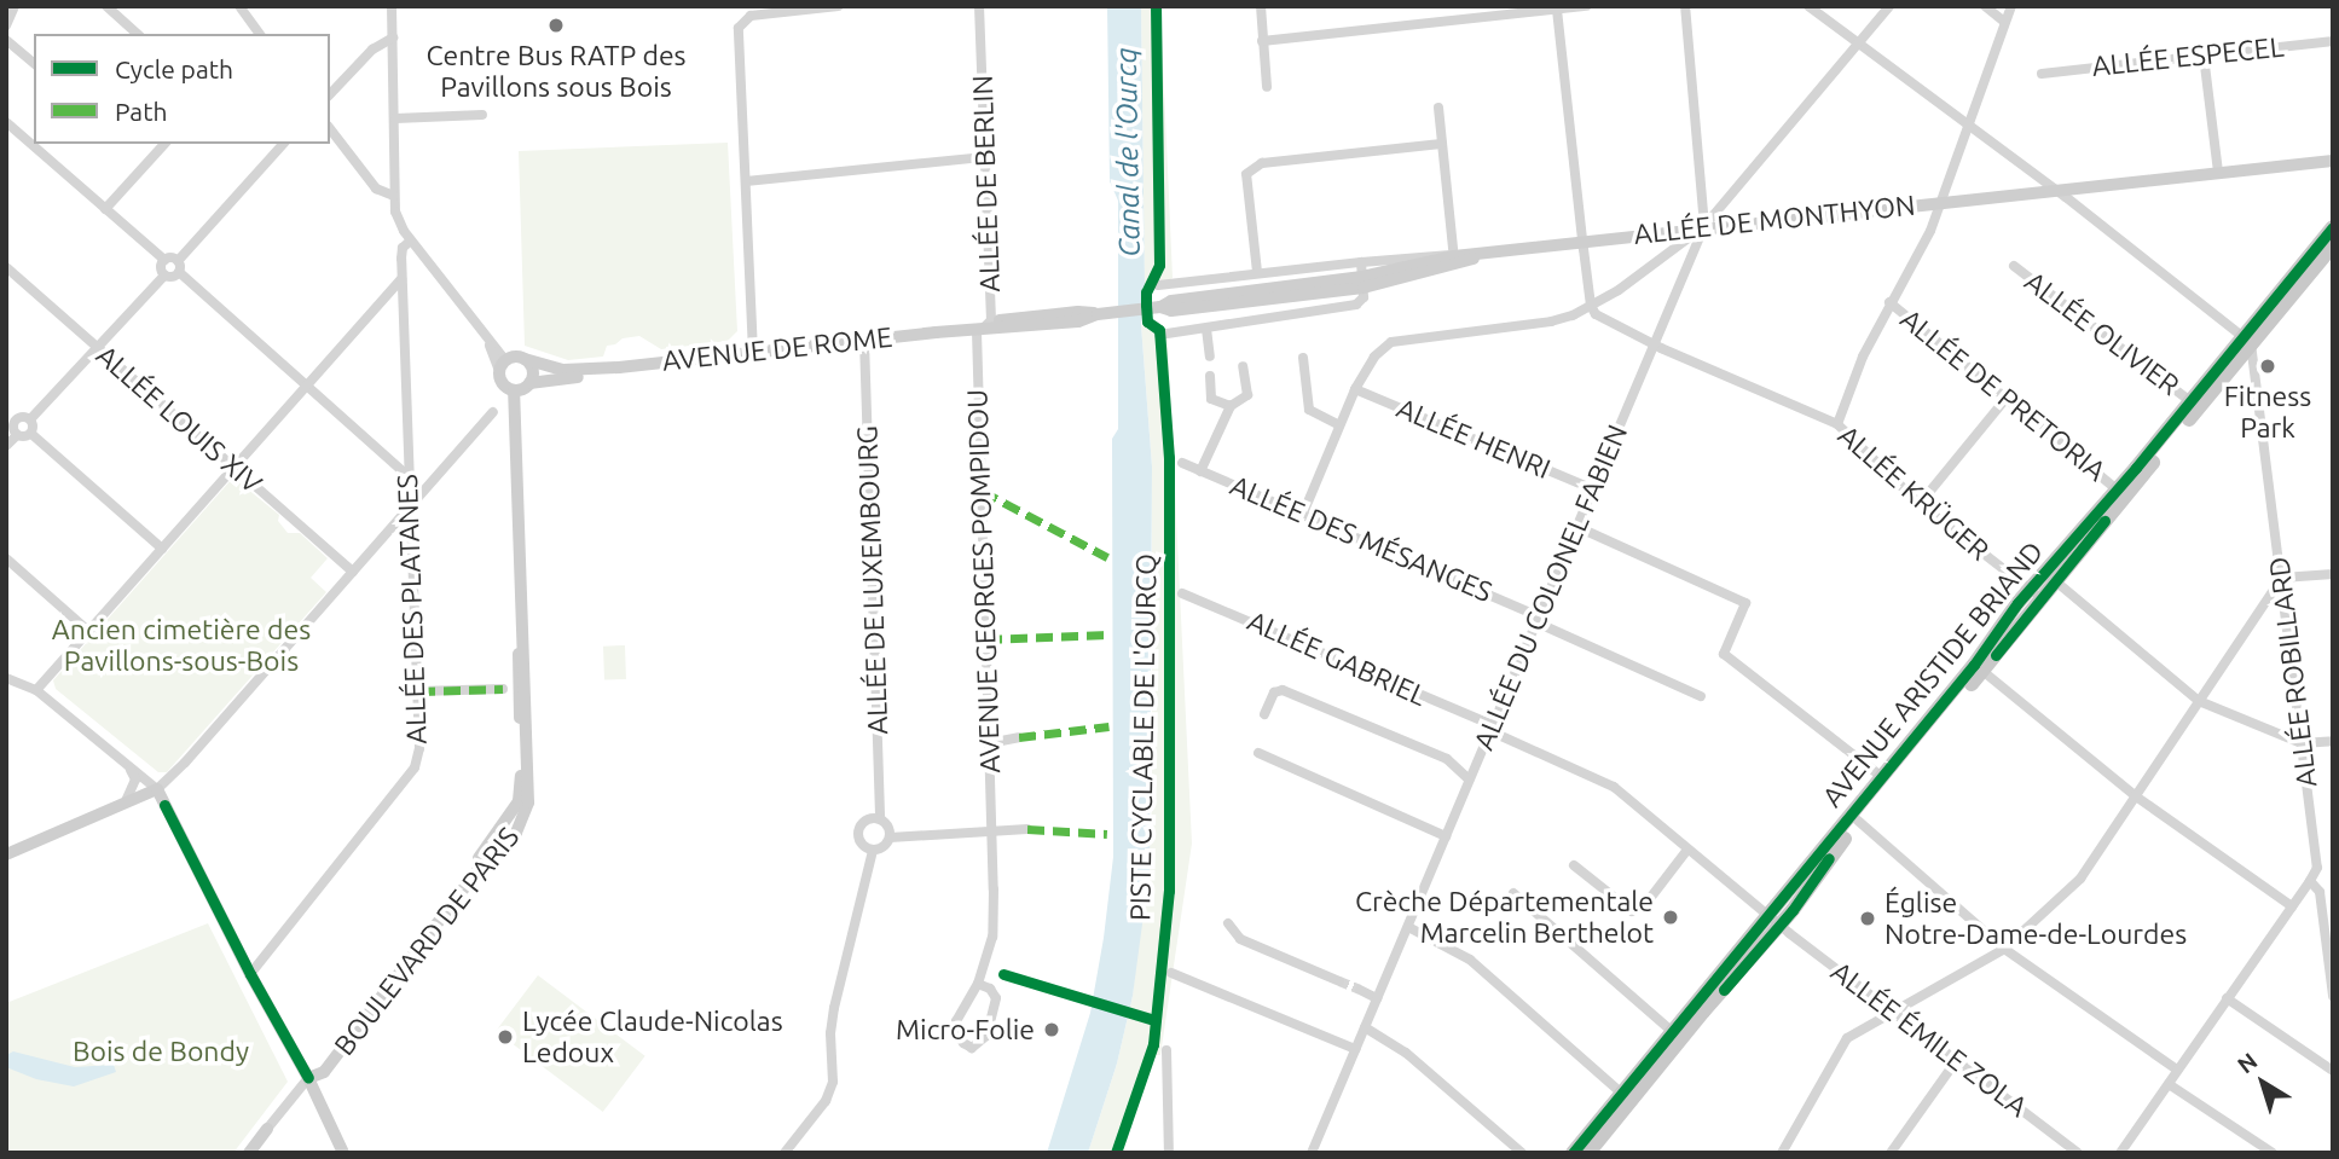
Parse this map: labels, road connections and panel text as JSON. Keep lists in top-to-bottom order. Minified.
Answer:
{"streets":{"main road":["AVENUE ARISTIDE BRIAND"],"street":["ALLÉE ESPECEL","ALLÉE DE BERLIN","ALLÉE DE MONTHYON","ALLÉE OLIVIER","AVENUE DE ROME","ALLÉE DE PRETORIA","ALLÉE LOUIS XIV","ALLÉE HENRI","ALLÉE KRÜGER","ALLÉE DES MÉSANGES","ALLÉE DE LUXEMBOURG","AVENUE GEORGES POMPIDOU","ALLÉE DU COLONEL FABIEN","ALLÉE DES PLATANES","ALLÉE GABRIEL","ALLÉE ROBILLARD","BOULEVARD DE PARIS","ALLÉE ÉMILE ZOLA"],"cycle path":["PISTE CYCLABLE DE L'OURCQ"]},"crossings":[["ALLÉE DE BERLIN","AVENUE DE ROME"],["ALLÉE DE MONTHYON","AVENUE DE ROME"],["ALLÉE DE MONTHYON","ALLÉE DU COLONEL FABIEN"],["ALLÉE OLIVIER","AVENUE ARISTIDE BRIAND"],["AVENUE DE ROME","ALLÉE DE LUXEMBOURG"],["AVENUE DE ROME","AVENUE GEORGES POMPIDOU"],["AVENUE DE ROME","BOULEVARD DE PARIS"],["ALLÉE DE PRETORIA","AVENUE ARISTIDE BRIAND"],["ALLÉE HENRI","ALLÉE DU COLONEL FABIEN"],["ALLÉE KRÜGER","ALLÉE DU COLONEL FABIEN"],["ALLÉE KRÜGER","AVENUE ARISTIDE BRIAND"],["ALLÉE DES MÉSANGES","ALLÉE DU COLONEL FABIEN"],["ALLÉE DU COLONEL FABIEN","ALLÉE GABRIEL"],["ALLÉE GABRIEL","ALLÉE ÉMILE ZOLA"],["ALLÉE ROBILLARD","AVENUE ARISTIDE BRIAND"],["AVENUE ARISTIDE BRIAND","ALLÉE ÉMILE ZOLA"]],"water":["Canal de l'Ourcq"],"parks":["Ancien cimetière des Pavillons-sous-Bois","Bois de Bondy"],"places":["Centre Bus RATP des Pavillons sous Bois","Fitness Park","Crèche Départementale Marcelin Berthelot","Église Notre-Dame-de-Lourdes","Micro-Folie","Lycée Claude-Nicolas Ledoux"],"legend":["Cycle path","Path"],"north":"top left"}
